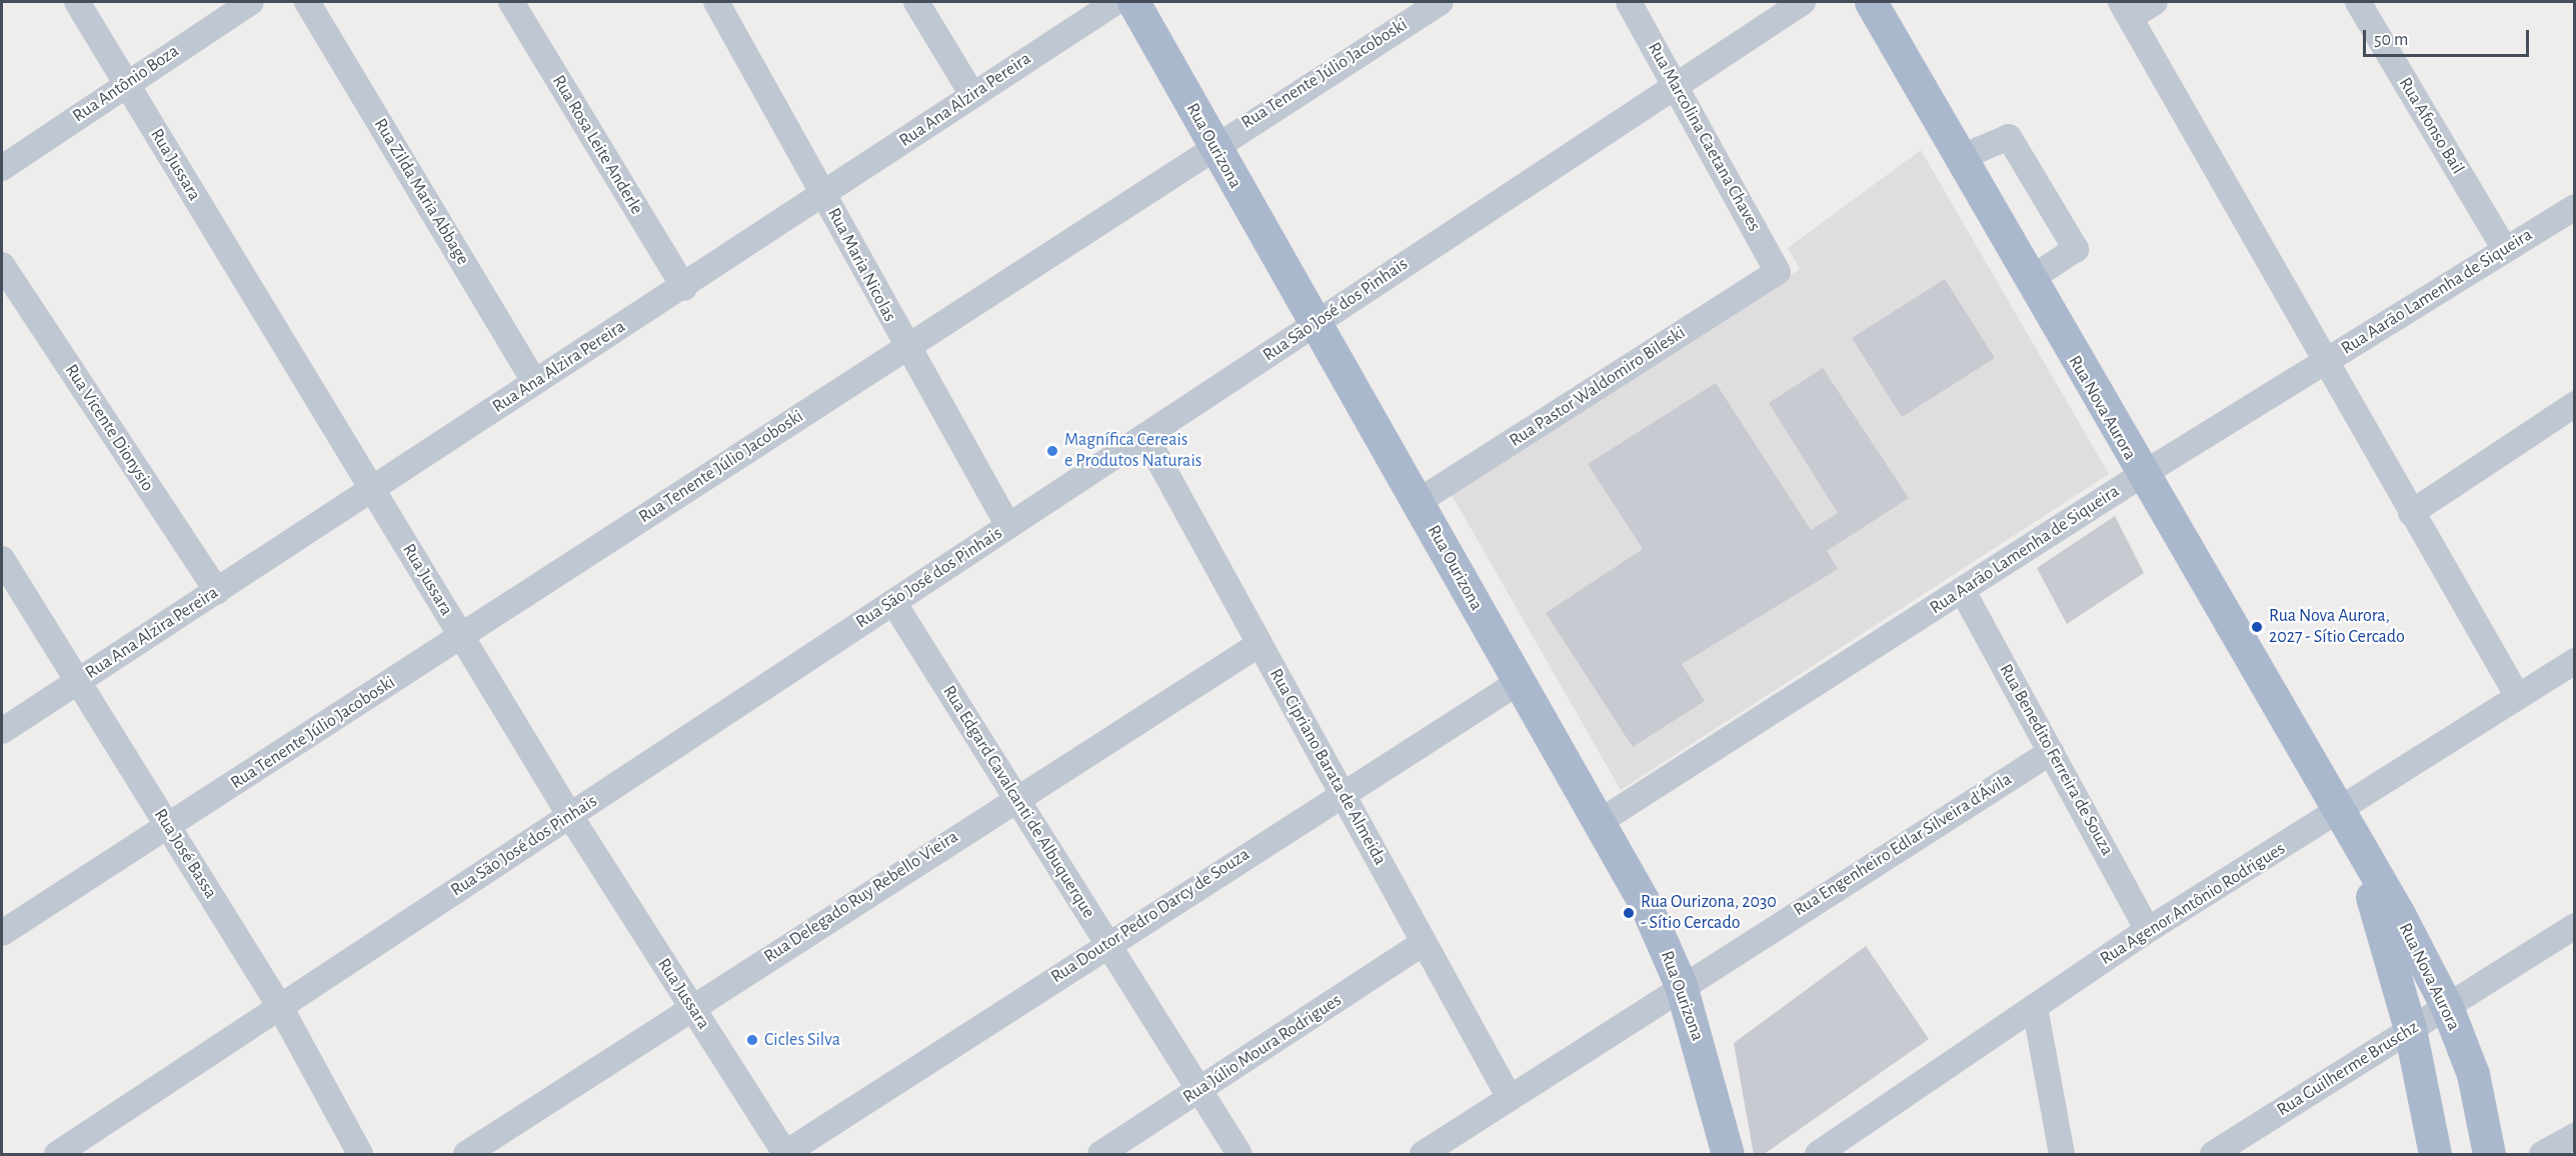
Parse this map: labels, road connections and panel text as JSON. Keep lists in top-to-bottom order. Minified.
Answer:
{"streets":{"main road":["Rua Ourizona","Rua Nova Aurora"],"street":["Rua Tenente Júlio Jacoboski","Rua Antônio Boza","Rua Ana Alzira Pereira","Rua Afonso Bail","Rua Marcolina Caetana Chaves","Rua Rosa Leite Anderle","Rua Jussara","Rua Zilda Maria Abbage","Rua Maria Nicolas","Rua Aarão Lamenha de Siqueira","Rua São José dos Pinhais","Rua Pastor Waldomiro Bileski","Rua Vicente Dionysio","Rua Benedito Ferreira de Souza","Rua Cipriano Barata de Almeida","Rua Edgard Cavalcanti de Albuquerque","Rua Engenheiro Edlar Silveira d'Ávila","Rua José Bassa","Rua Delegado Ruy Rebello Vieira","Rua Agenor Antônio Rodrigues","Rua Doutor Pedro Darcy de Souza","Rua Júlio Moura Rodrigues","Rua Guilherme Bruschz"]},"crossings":[["Rua Tenente Júlio Jacoboski","Rua Ourizona"],["Rua Tenente Júlio Jacoboski","Rua Jussara"],["Rua Tenente Júlio Jacoboski","Rua Maria Nicolas"],["Rua Tenente Júlio Jacoboski","Rua José Bassa"],["Rua Antônio Boza","Rua Jussara"],["Rua Ana Alzira Pereira","Rua Rosa Leite Anderle"],["Rua Ana Alzira Pereira","Rua Jussara"],["Rua Ana Alzira Pereira","Rua Zilda Maria Abbage"],["Rua Ana Alzira Pereira","Rua Maria Nicolas"],["Rua Ana Alzira Pereira","Rua Vicente Dionysio"],["Rua Ana Alzira Pereira","Rua José Bassa"],["Rua Afonso Bail","Rua Aarão Lamenha de Siqueira"],["Rua Marcolina Caetana Chaves","Rua São José dos Pinhais"],["Rua Marcolina Caetana Chaves","Rua Pastor Waldomiro Bileski"],["Rua Ourizona","Rua Aarão Lamenha de Siqueira"],["Rua Ourizona","Rua São José dos Pinhais"],["Rua Ourizona","Rua Pastor Waldomiro Bileski"],["Rua Ourizona","Rua Engenheiro Edlar Silveira d'Ávila"],["Rua Ourizona","Rua Doutor Pedro Darcy de Souza"],["Rua Jussara","Rua São José dos Pinhais"],["Rua Jussara","Rua Delegado Ruy Rebello Vieira"],["Rua Jussara","Rua Doutor Pedro Darcy de Souza"],["Rua Maria Nicolas","Rua São José dos Pinhais"],["Rua Aarão Lamenha de Siqueira","Rua Nova Aurora"],["Rua Aarão Lamenha de Siqueira","Rua Benedito Ferreira de Souza"],["Rua São José dos Pinhais","Rua Cipriano Barata de Almeida"],["Rua São José dos Pinhais","Rua Edgard Cavalcanti de Albuquerque"],["Rua São José dos Pinhais","Rua José Bassa"],["Rua Nova Aurora","Rua Agenor Antônio Rodrigues"],["Rua Nova Aurora","Rua Guilherme Bruschz"],["Rua Benedito Ferreira de Souza","Rua Engenheiro Edlar Silveira d'Ávila"],["Rua Benedito Ferreira de Souza","Rua Agenor Antônio Rodrigues"],["Rua Cipriano Barata de Almeida","Rua Engenheiro Edlar Silveira d'Ávila"],["Rua Cipriano Barata de Almeida","Rua Delegado Ruy Rebello Vieira"],["Rua Cipriano Barata de Almeida","Rua Doutor Pedro Darcy de Souza"],["Rua Cipriano Barata de Almeida","Rua Júlio Moura Rodrigues"],["Rua Edgard Cavalcanti de Albuquerque","Rua Delegado Ruy Rebello Vieira"],["Rua Edgard Cavalcanti de Albuquerque","Rua Doutor Pedro Darcy de Souza"],["Rua Edgard Cavalcanti de Albuquerque","Rua Júlio Moura Rodrigues"]],"places":["Magnífica Cereais e Produtos Naturais","Rua Nova Aurora, 2027 - Sítio Cercado","Rua Ourizona, 2030 - Sítio Cercado","Cicles Silva"],"scale_bar":"50 m"}
